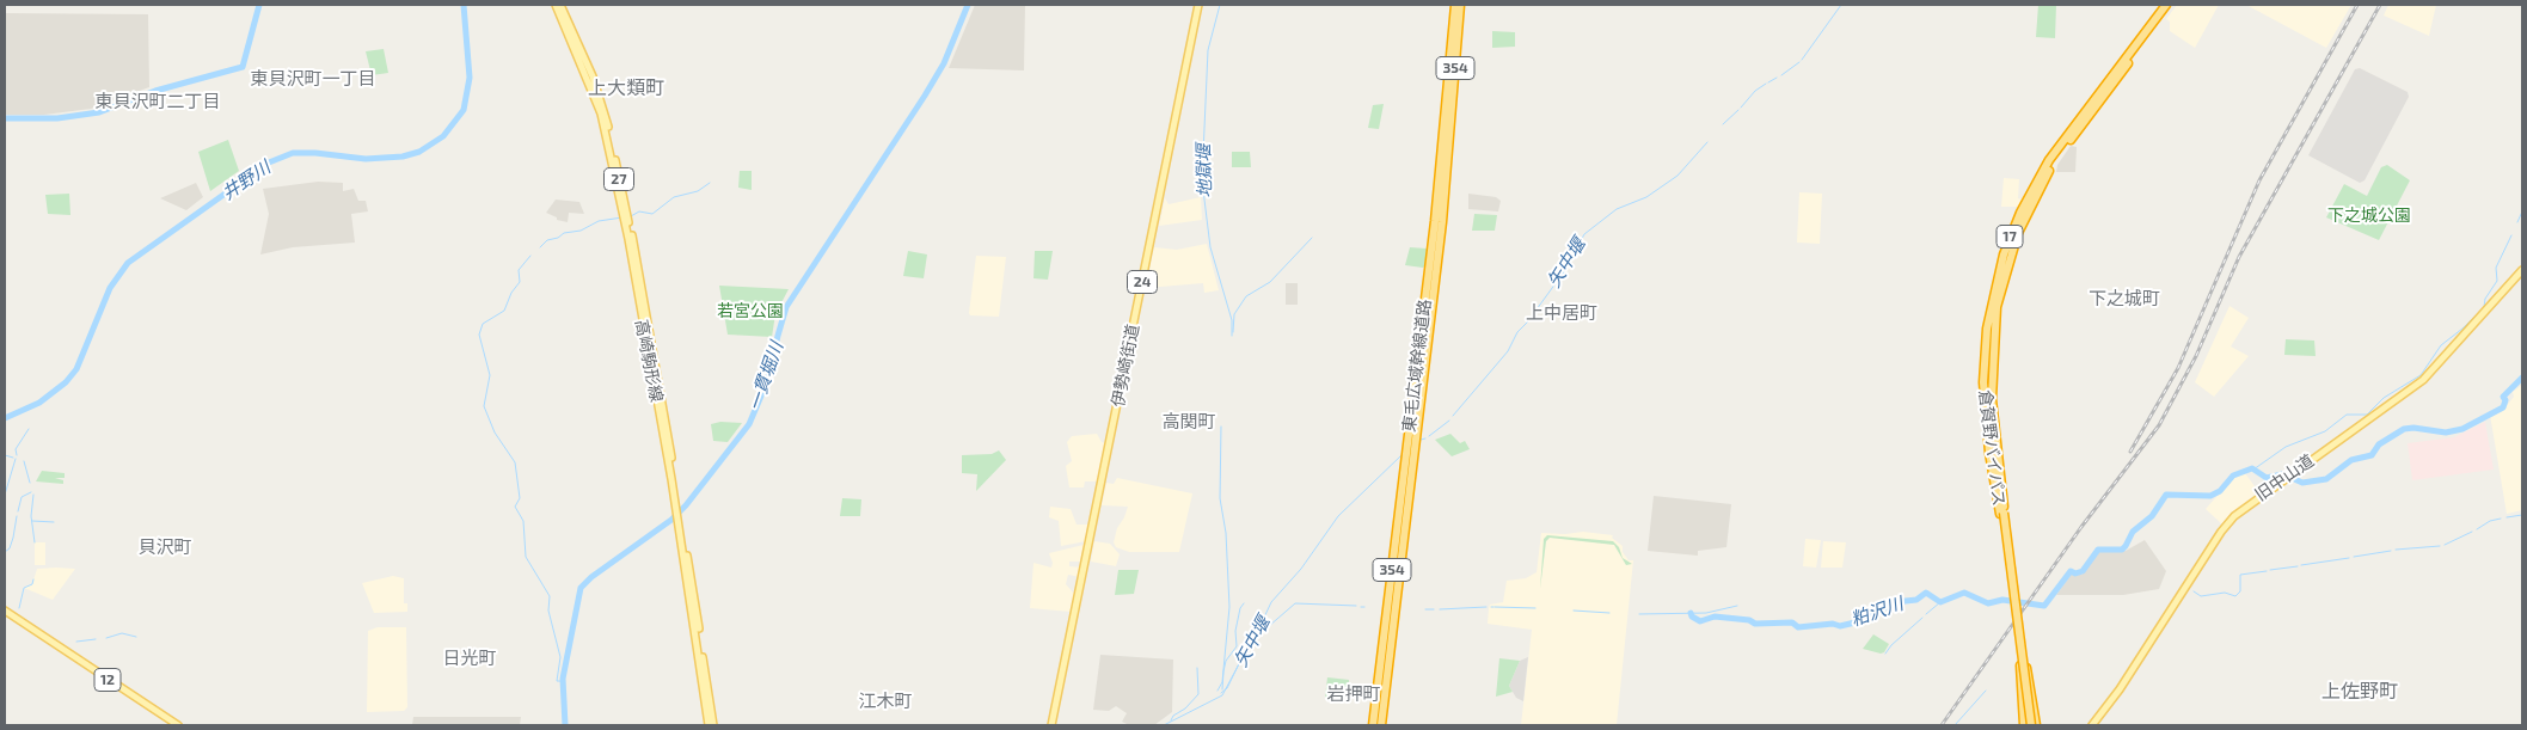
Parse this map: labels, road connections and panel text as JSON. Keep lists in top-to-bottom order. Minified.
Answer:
{"streets":{"highway":["354","17","東毛広域幹線道路","倉賀野バイパス"],"main road":["27","24","高崎駒形線","伊勢崎街道","旧中山道","12"]},"districts":["東貝沢町一丁目","上大類町","東貝沢町二丁目","下之城町","上中居町","高関町","貝沢町","日光町","上佐野町","岩押町","江木町"],"water":["地獄堰","井野川","矢中堰","一貫堀川","粕沢川"],"parks":["下之城公園","若宮公園"]}
